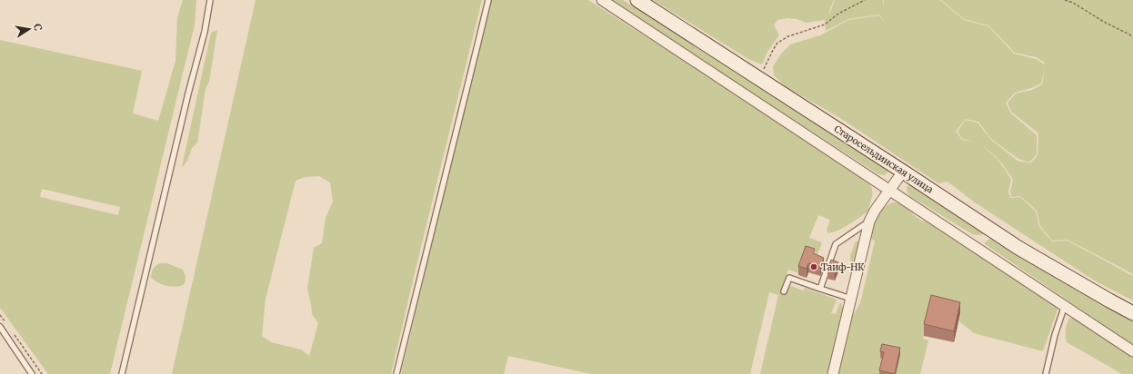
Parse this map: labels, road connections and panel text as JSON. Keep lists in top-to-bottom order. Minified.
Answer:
{"streets":{"main road":["Старосельдинская улица"]},"places":["Таиф-НК"],"north":"right"}
